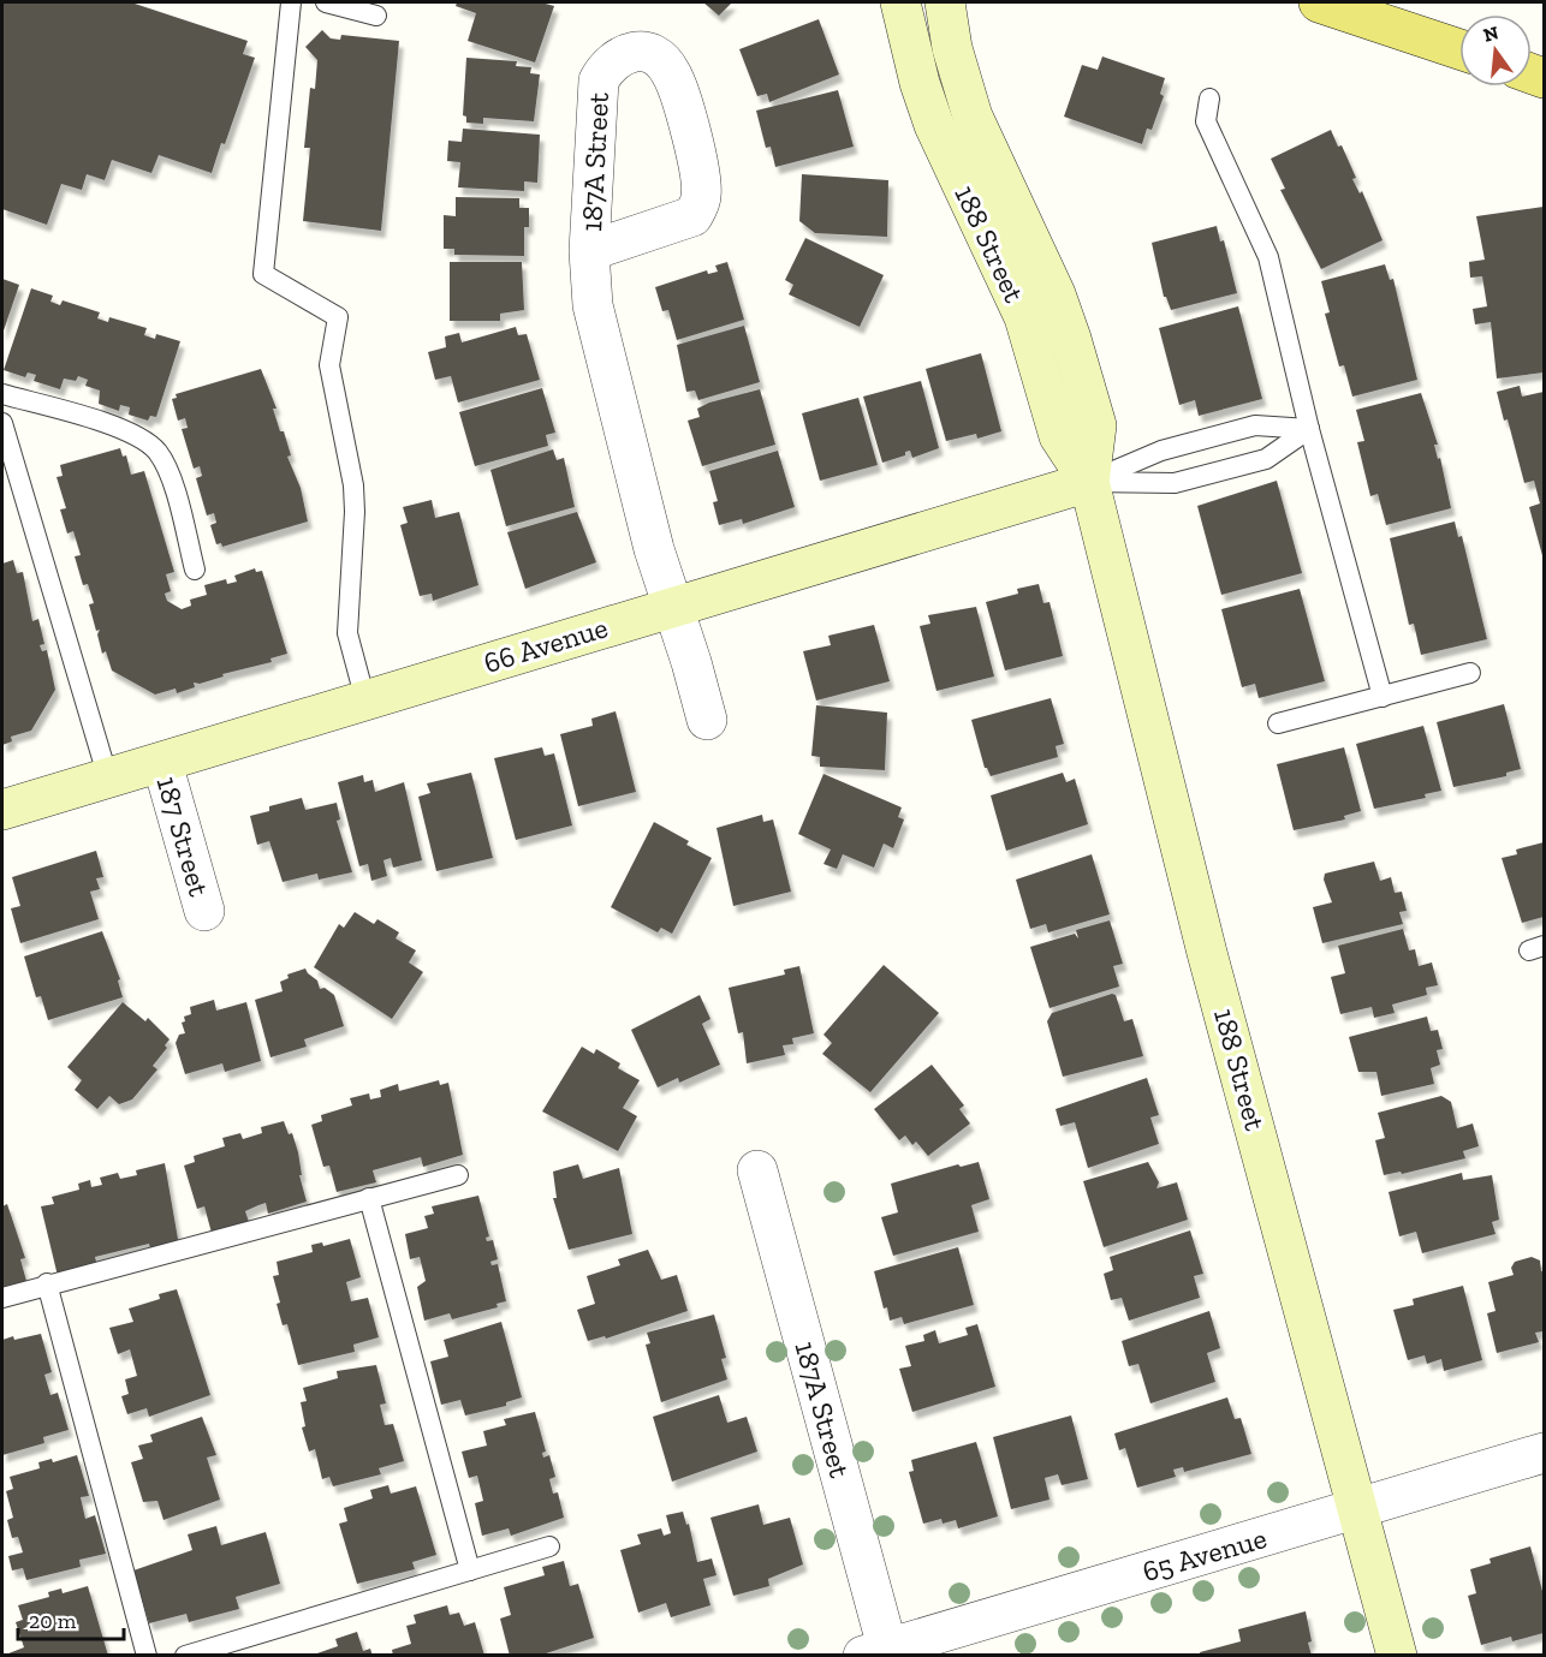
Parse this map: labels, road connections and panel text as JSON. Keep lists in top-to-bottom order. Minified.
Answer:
{"streets":{"street":["187A Street","188 Street","66 Avenue","187 Street","65 Avenue"]},"crossings":[["187A Street","66 Avenue"],["187A Street","65 Avenue"],["188 Street","66 Avenue"],["188 Street","65 Avenue"],["66 Avenue","187 Street"]],"scale_bar":"20 m","north":"top"}
